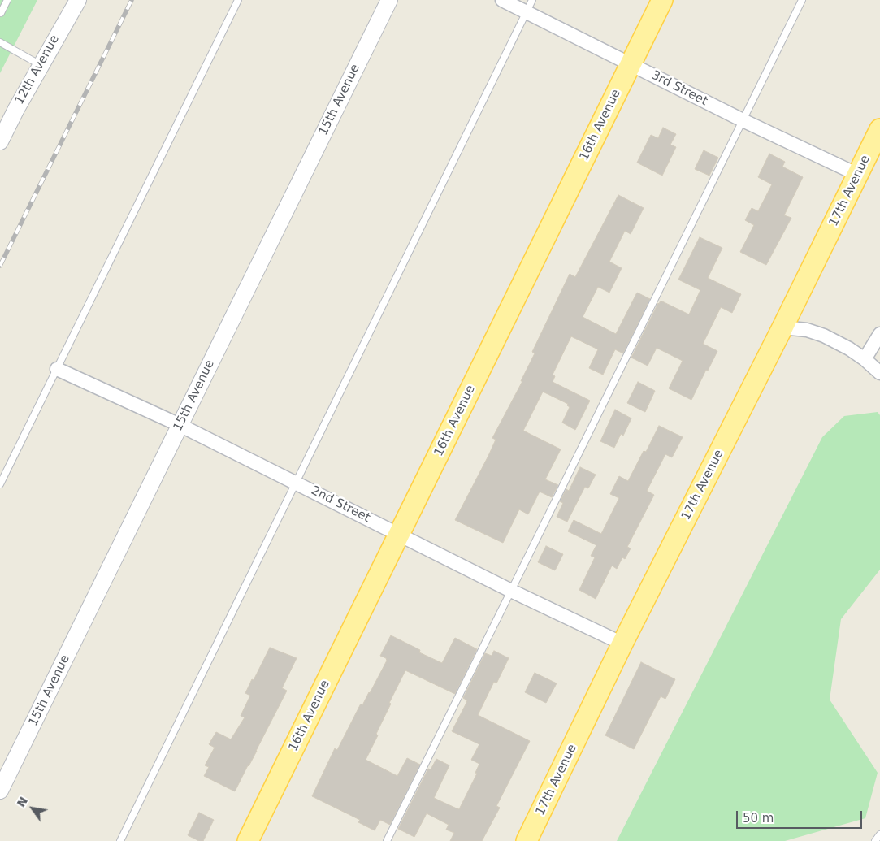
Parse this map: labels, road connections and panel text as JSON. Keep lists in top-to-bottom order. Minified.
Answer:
{"streets":{"main road":["16th Avenue","17th Avenue"],"street":["12th Avenue","3rd Street","15th Avenue","2nd Street"]},"crossings":[["3rd Street","16th Avenue"],["3rd Street","17th Avenue"],["15th Avenue","2nd Street"],["16th Avenue","2nd Street"],["17th Avenue","2nd Street"]],"scale_bar":"50 m","north":"top left"}
